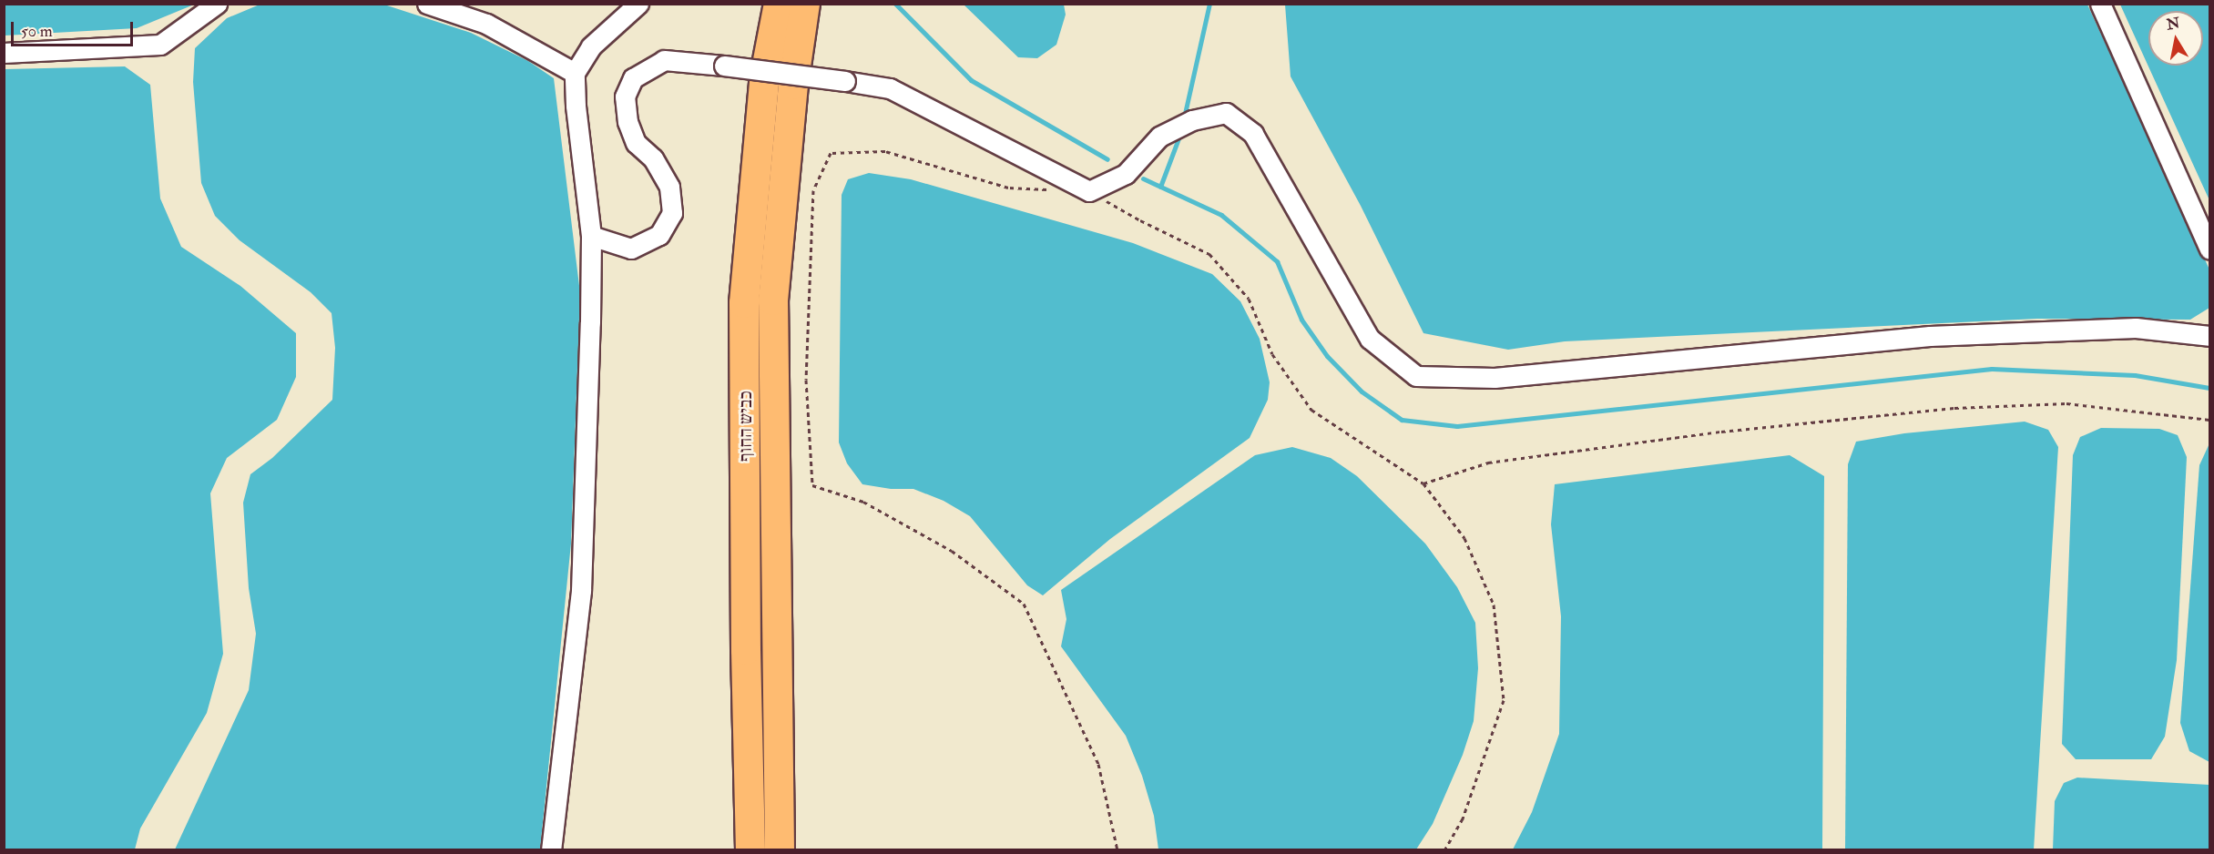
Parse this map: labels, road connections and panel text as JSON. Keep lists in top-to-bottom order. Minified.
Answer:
{"streets":{"highway":["כביש החוף"]},"scale_bar":"50 m","north":"top"}
